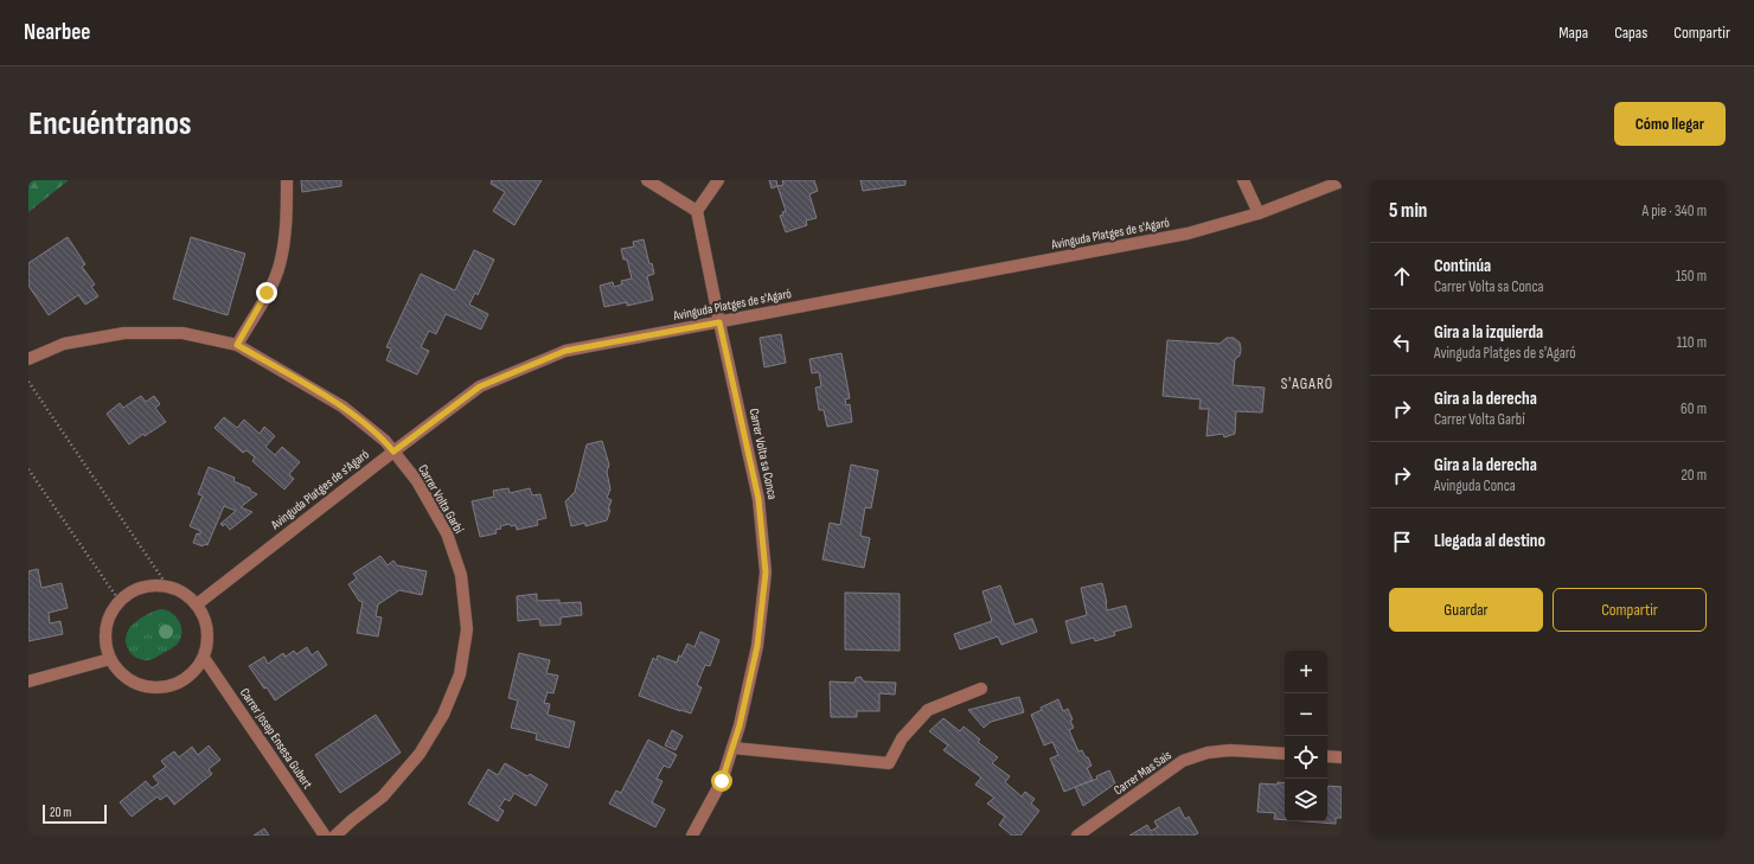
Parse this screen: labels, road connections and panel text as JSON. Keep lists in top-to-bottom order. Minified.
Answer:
{"streets":{"street":["Avinguda Platges de s'Agaró","Carrer Volta sa Conca","Carrer Volta Garbí","Carrer Josep Ensesa Gubert","Carrer Mas Sais"]},"crossings":[["Avinguda Platges de s'Agaró","Carrer Volta sa Conca"],["Avinguda Platges de s'Agaró","Carrer Volta Garbí"],["Avinguda Platges de s'Agaró","Carrer Josep Ensesa Gubert"]],"districts":["S'AGARÓ"],"scale_bar":"20 m","page":{"header":"Nearbee","nav":["Mapa","Capas","Compartir"],"buttons":["Cómo llegar",["Guardar","Compartir"]],"title":"Encuéntranos","heading":["5 min","A pie · 340 m"],"list":[["Continúa","Carrer Volta sa Conca","150 m"],["Gira a la izquierda","Avinguda Platges de s'Agaró","110 m"],["Gira a la derecha","Carrer Volta Garbí","60 m"],["Gira a la derecha","Avinguda Conca","20 m"],"Llegada al destino"],"map_buttons":["+","−"],"scale":"20 m"}}
